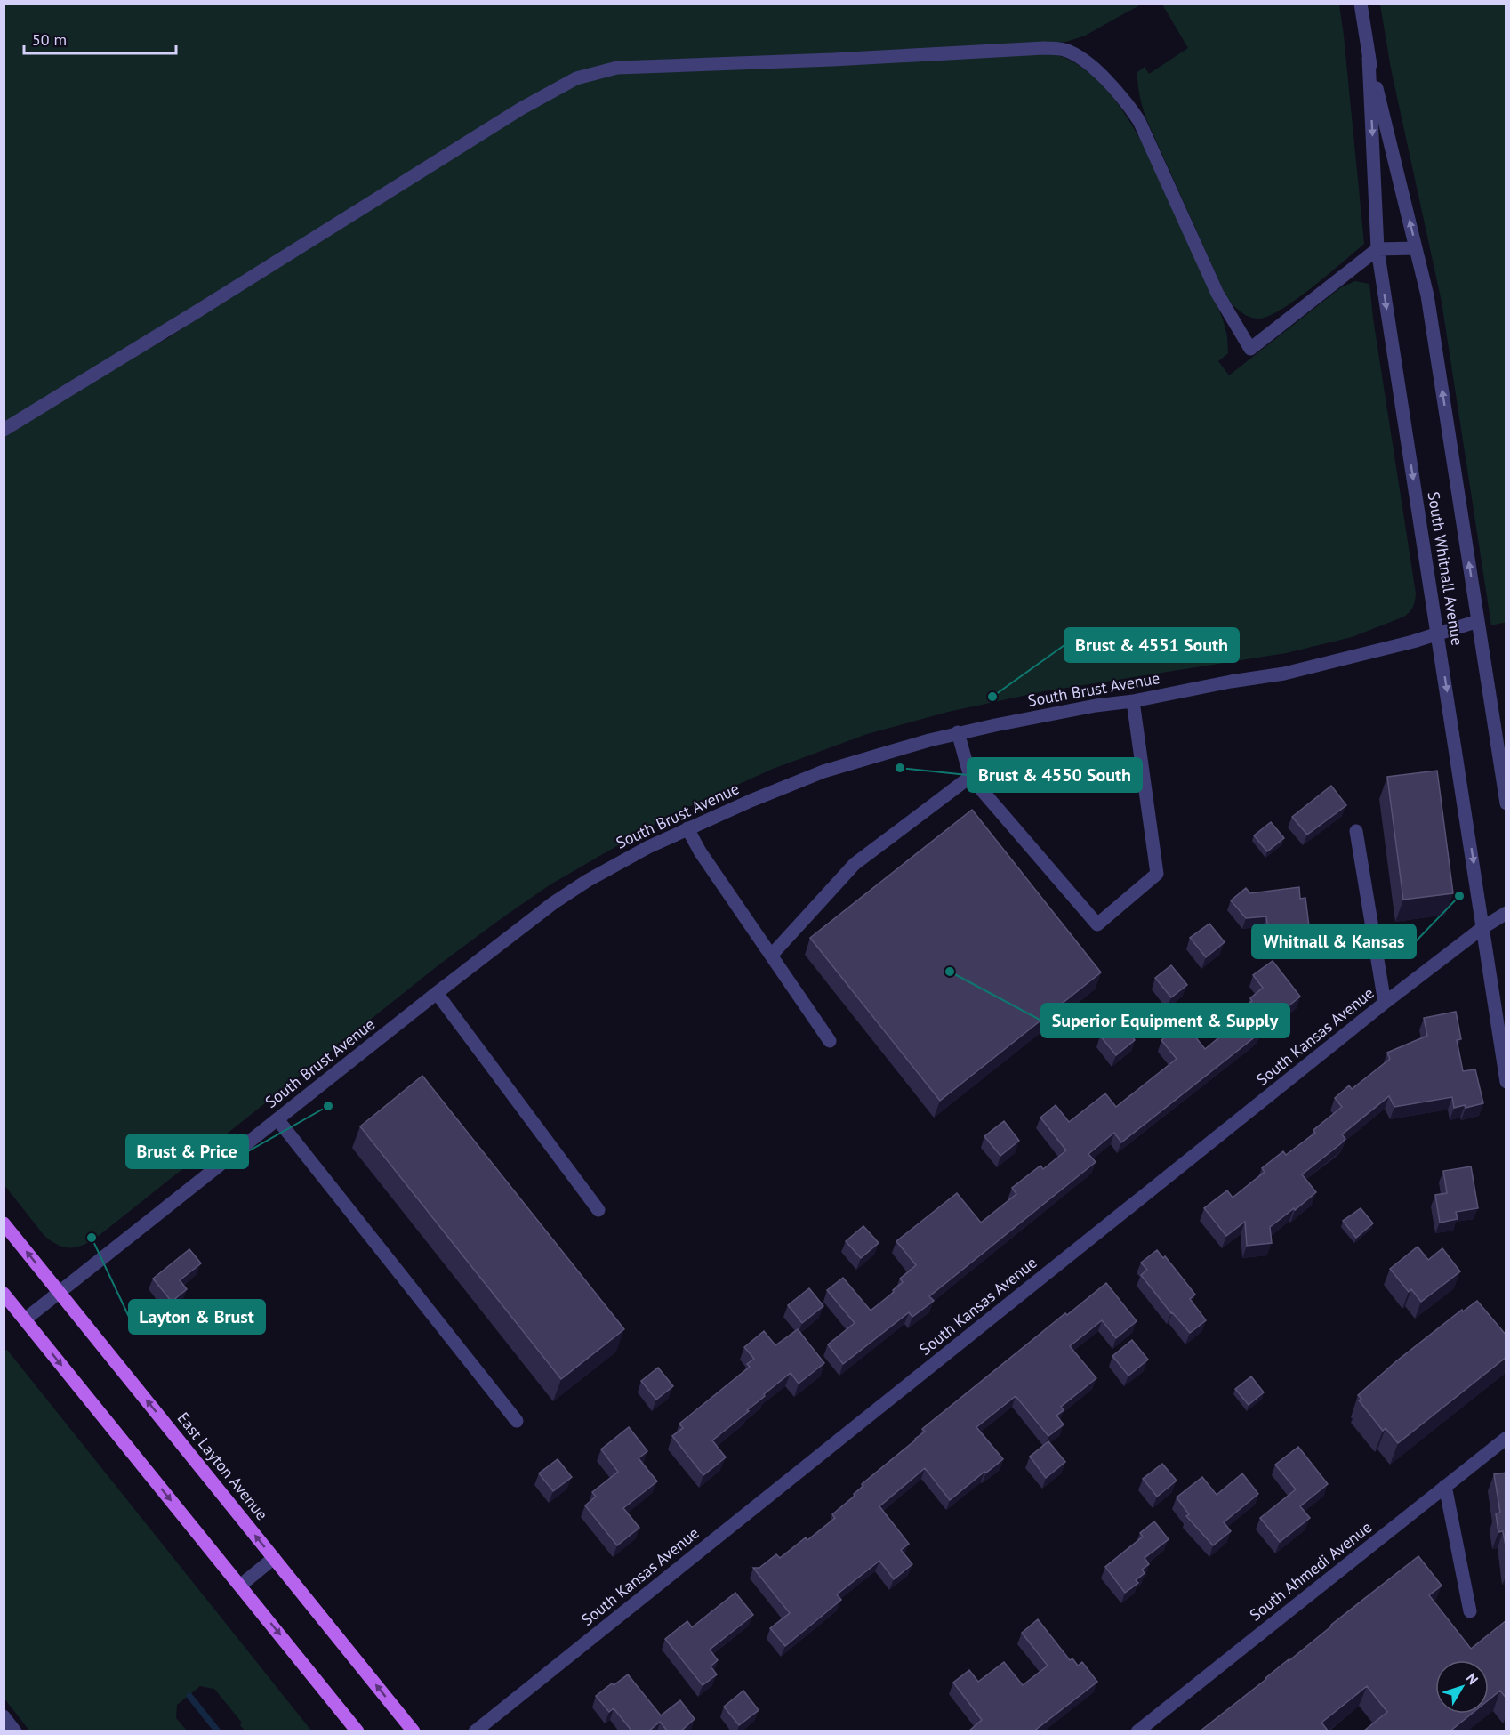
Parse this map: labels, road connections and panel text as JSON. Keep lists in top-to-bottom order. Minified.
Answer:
{"streets":{"main road":["East Layton Avenue"],"street":["South Whitnall Avenue","South Brust Avenue","South Kansas Avenue","South Ahmedi Avenue"]},"crossings":[["South Whitnall Avenue","South Brust Avenue"],["South Whitnall Avenue","South Kansas Avenue"],["South Brust Avenue","East Layton Avenue"]],"places":["Brust & 4551 South","Brust & 4550 South","Whitnall & Kansas","Superior Equipment & Supply","Brust & Price","Layton & Brust"],"scale_bar":"50 m","north":"top right"}
